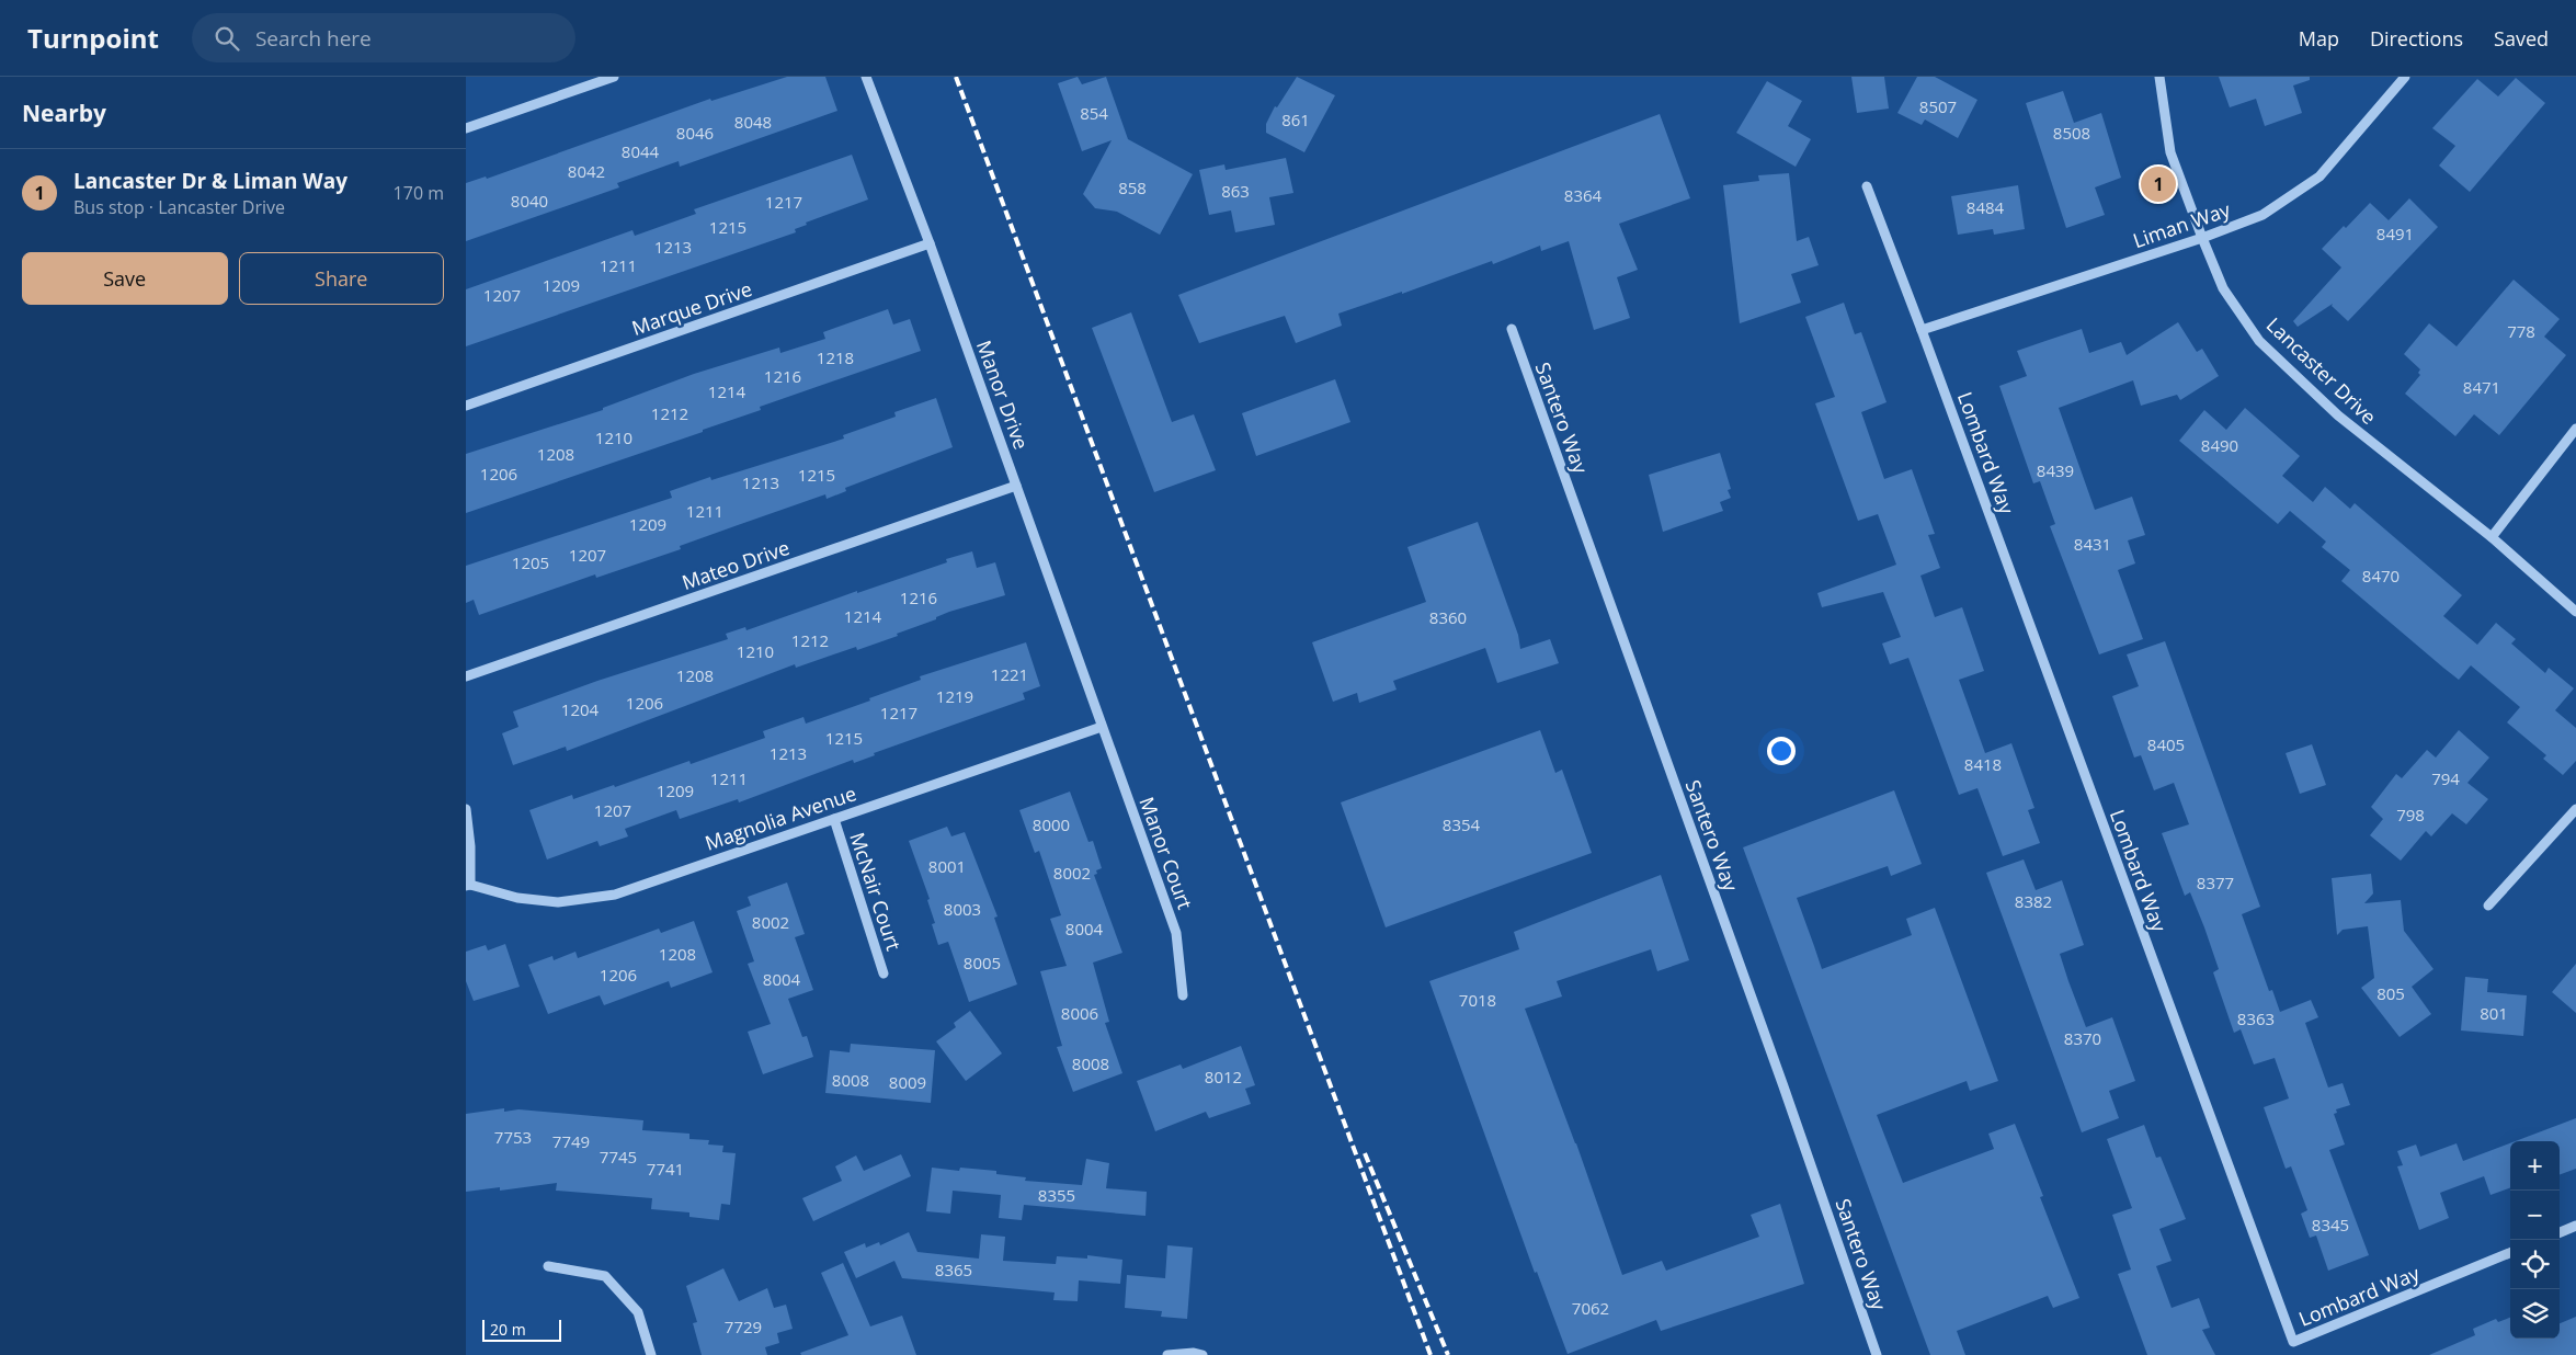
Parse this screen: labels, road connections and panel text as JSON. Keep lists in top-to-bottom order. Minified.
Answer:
{"streets":{"street":["Liman Way","Marque Drive","Lancaster Drive","Manor Drive","Santero Way","Lombard Way","Mateo Drive","Magnolia Avenue","Manor Court","McNair Court"]},"crossings":[["Liman Way","Lancaster Drive"],["Liman Way","Lombard Way"],["Marque Drive","Manor Drive"],["Manor Drive","Mateo Drive"],["Manor Drive","Magnolia Avenue"],["Manor Drive","Manor Court"],["Magnolia Avenue","Manor Court"],["Magnolia Avenue","McNair Court"]],"house_numbers":["8507","854","861","8048","8046","8508","8044","8042","858","863","8364","8040","1217","8484","1215","8491","1213","1211","1209","1207","778","1218","1216","8471","1214","1212","1210","8490","1208","8439","1206","1215","1213","1211","1209","8431","1207","1205","8470","1216","1214","8360","1212","1210","1221","1208","1219","1206","1204","1217","1215","8405","1213","8418","1211","794","1209","1207","798","8000","8354","8001","8002","8377","8382","8003","8002","8004","1208","8005","1206","8004","805","7018","8006","801","8363","8370","8008","8012","8008","8009","7753","7749","7745","7741","8355","8345","8365","7062","7729"],"scale_bar":"20 m","page":{"header":"Turnpoint","search":"Search here","nav":["Map","Directions","Saved"],"heading":"Nearby","list":[{"mark":"1","name":"Lancaster Dr & Liman Way","note":"Bus stop · Lancaster Drive","value":"170 m"}],"pins":"1","buttons":["Save","Share"],"map_buttons":["+","−"],"scale":"20 m"}}
